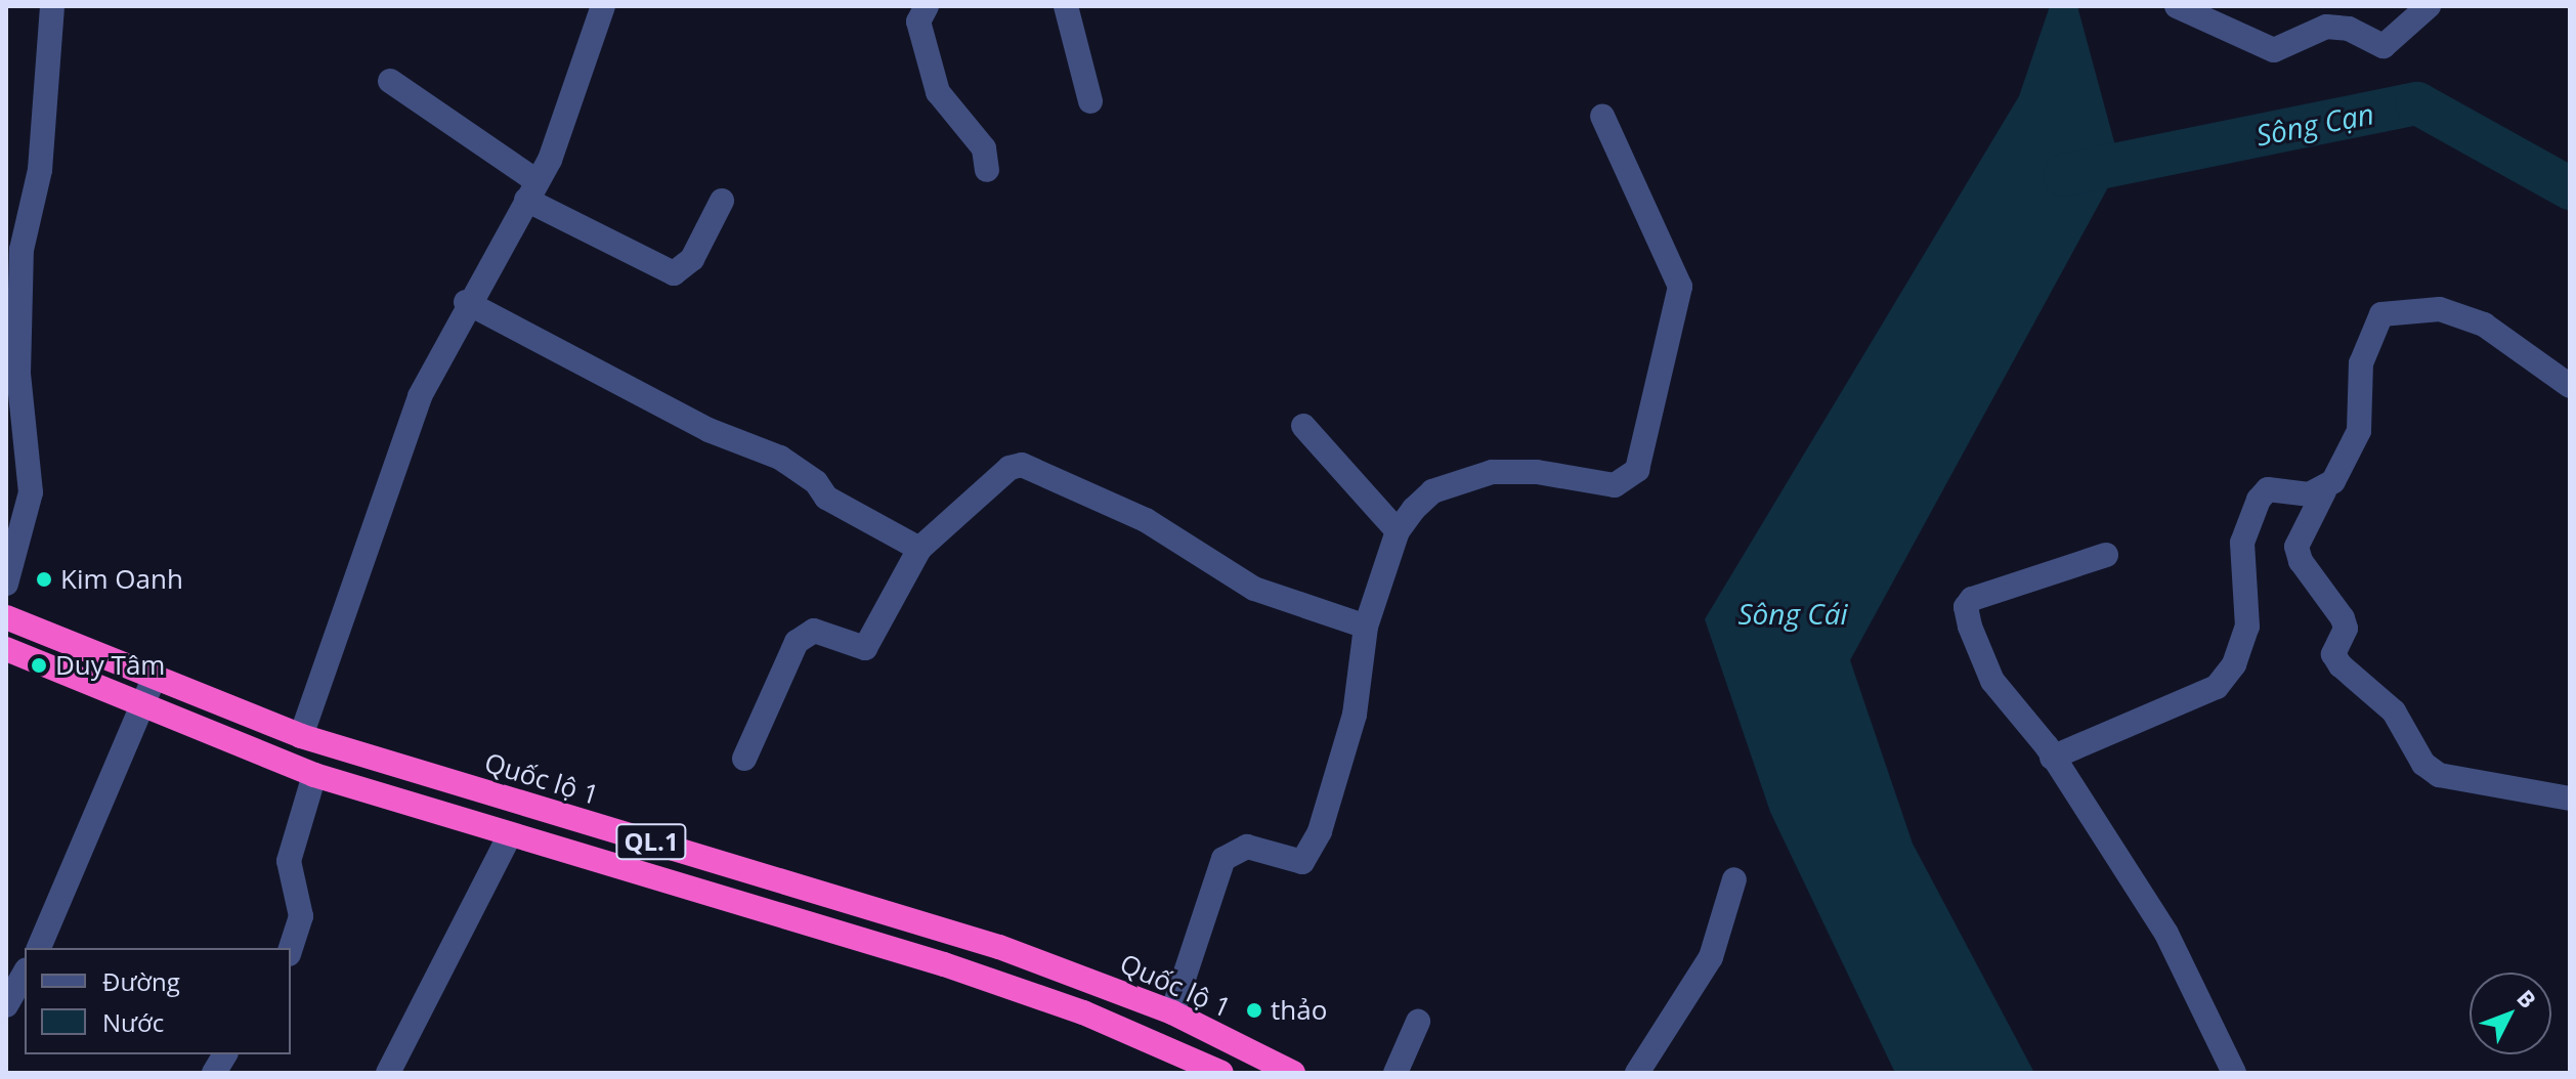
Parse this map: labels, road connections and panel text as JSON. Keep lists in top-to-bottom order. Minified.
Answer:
{"streets":{"highway":["Quốc lộ 1","QL.1"]},"water":["Sông Cạn","Sông Cái"],"places":["Kim Oanh","Duy Tâm","thảo"],"legend":["Đường","Nước"],"north":"top right"}
